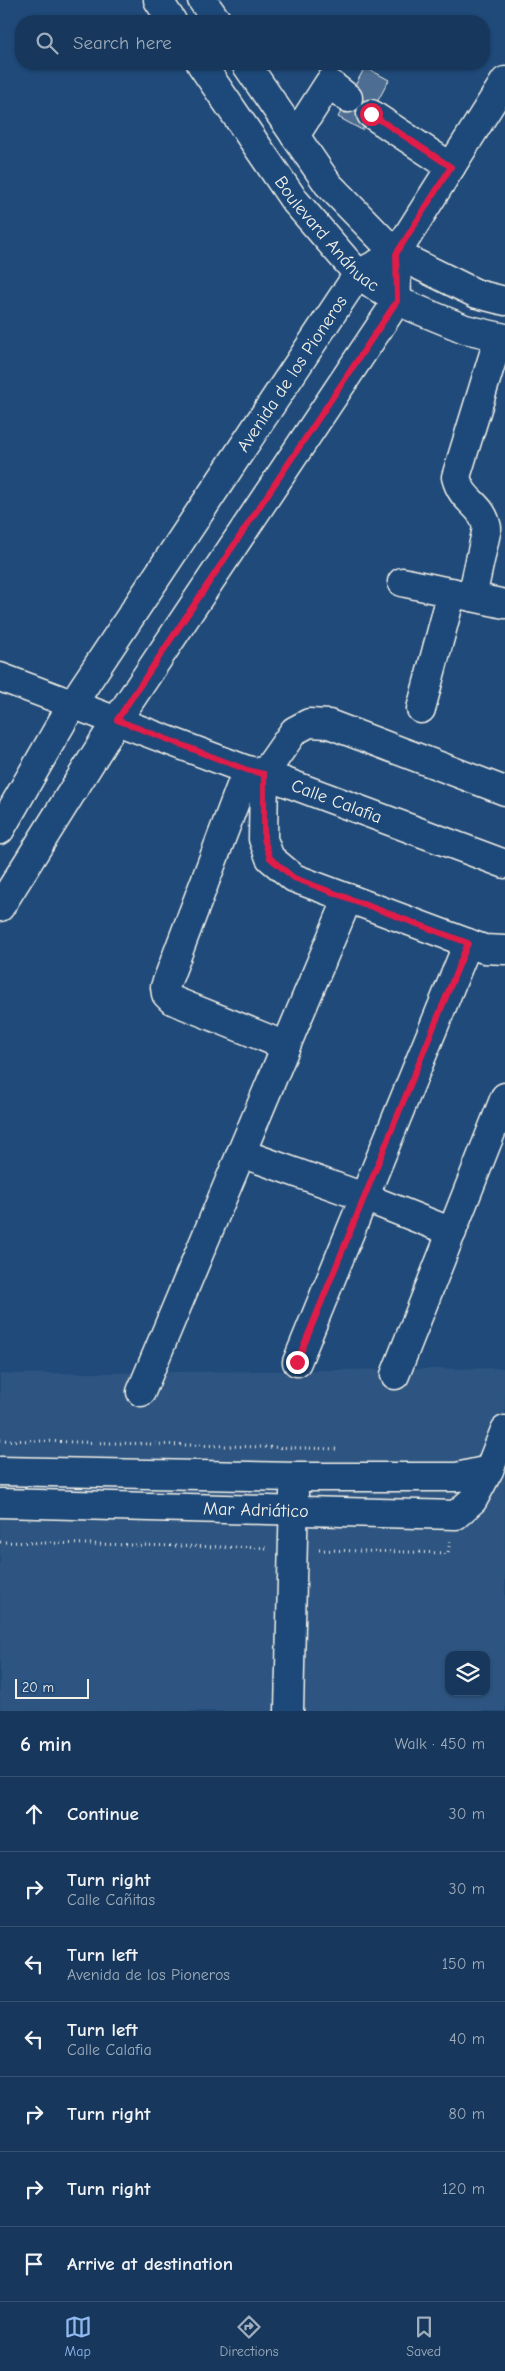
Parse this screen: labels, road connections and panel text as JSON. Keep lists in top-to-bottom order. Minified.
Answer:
{"streets":{"street":["Boulevard Anáhuac","Avenida de los Pioneros","Calle Calafia","Mar Adriático"]},"crossings":[["Boulevard Anáhuac","Avenida de los Pioneros"],["Avenida de los Pioneros","Calle Calafia"]],"scale_bar":"20 m","page":{"search":"Search here","scale":"20 m","heading":["6 min","Walk · 450 m"],"list":[["Continue","30 m"],["Turn right","Calle Cañitas","30 m"],["Turn left","Avenida de los Pioneros","150 m"],["Turn left","Calle Calafia","40 m"],["Turn right","80 m"],["Turn right","120 m"],"Arrive at destination"],"nav":["Map","Directions","Saved"]}}
